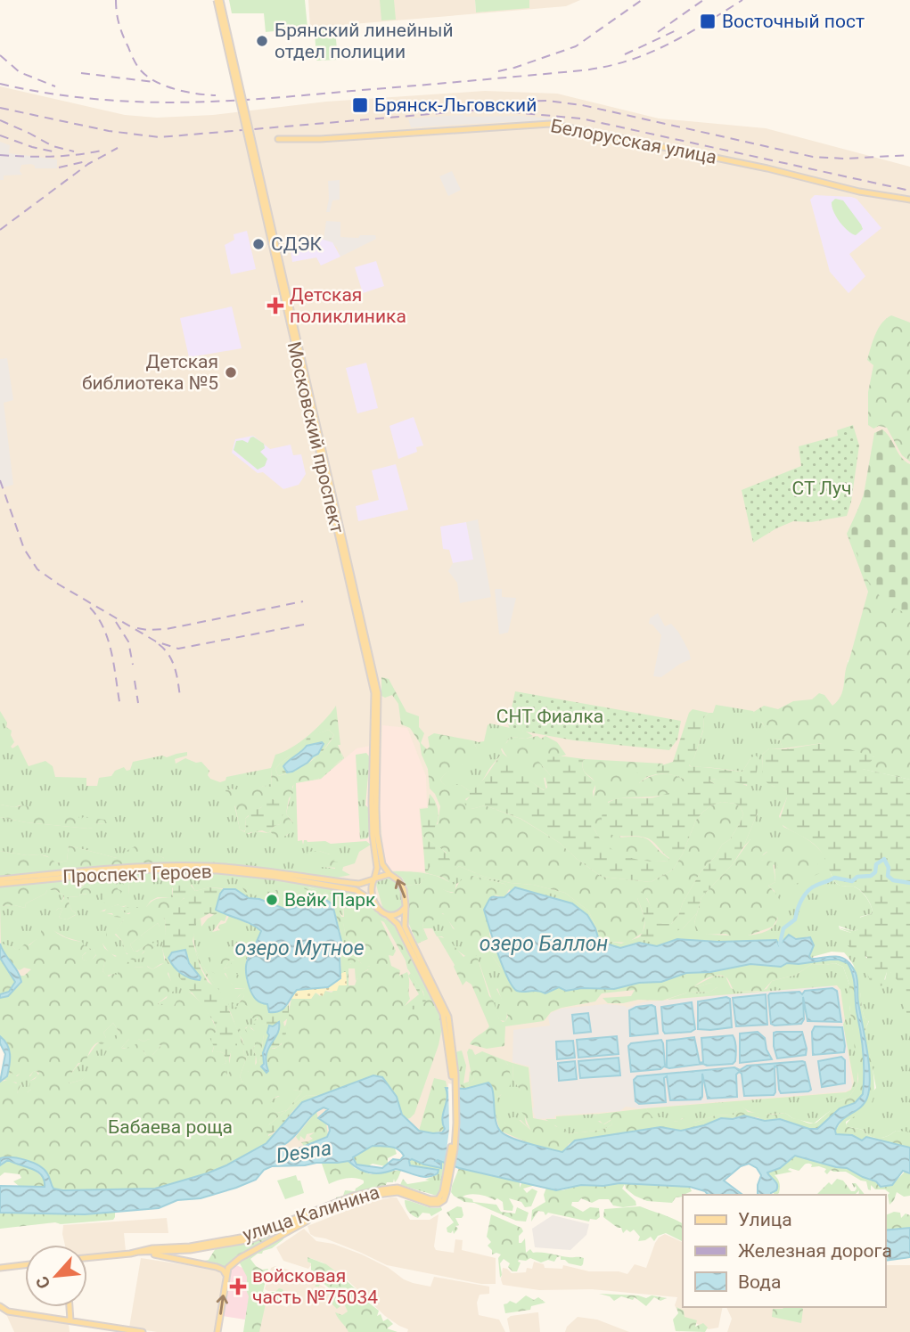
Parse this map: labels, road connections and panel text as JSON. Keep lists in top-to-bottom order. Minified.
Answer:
{"streets":{"main road":["Белорусская улица","Московский проспект","Проспект Героев","улица Калинина"]},"crossings":[["Московский проспект","Проспект Героев"]],"water":["озеро Баллон","озеро Мутное","Desna"],"parks":["СТ Луч","СНТ Фиалка","Бабаева роща"],"places":{"transit":["Восточный пост","Брянск-Льговский"],"other":["Брянский линейный отдел полиции","СДЭК","Детская библиотека №5","Вейк Парк"],"health":["Детская поликлиника","войсковая часть №75034"]},"legend":["Улица","Железная дорога","Вода"],"north":"bottom left"}
